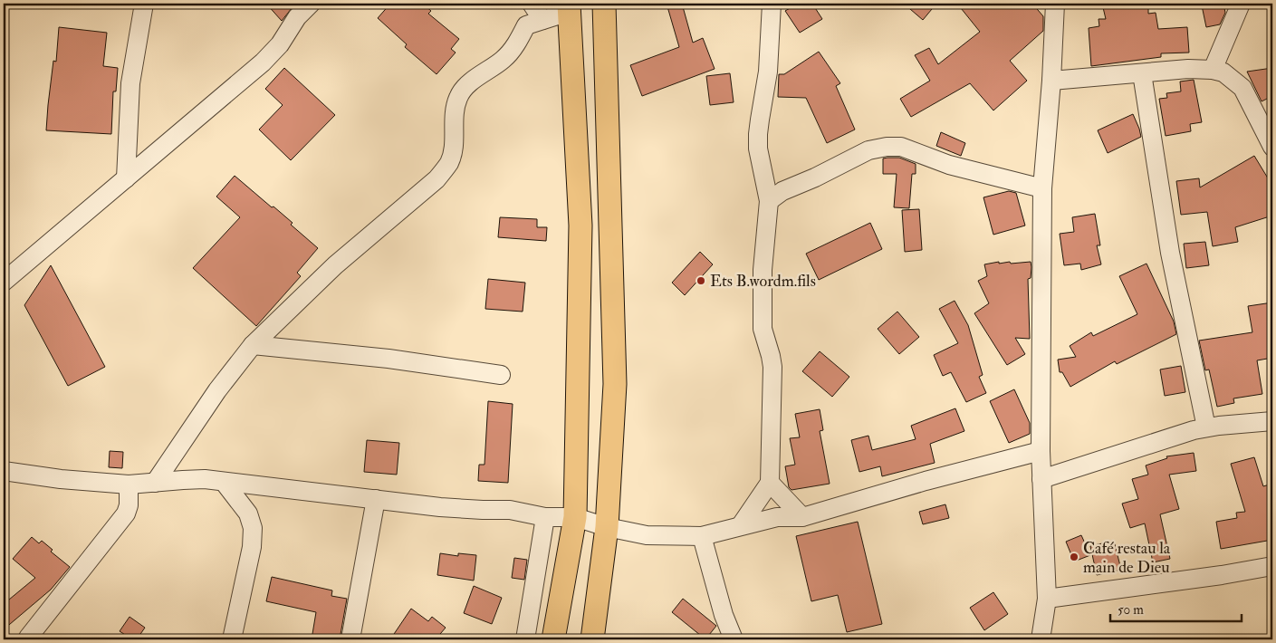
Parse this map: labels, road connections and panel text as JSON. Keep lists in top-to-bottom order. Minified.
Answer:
{"places":["Ets B.wordm.fils","Café restau la main de Dieu"],"scale_bar":"50 m"}
